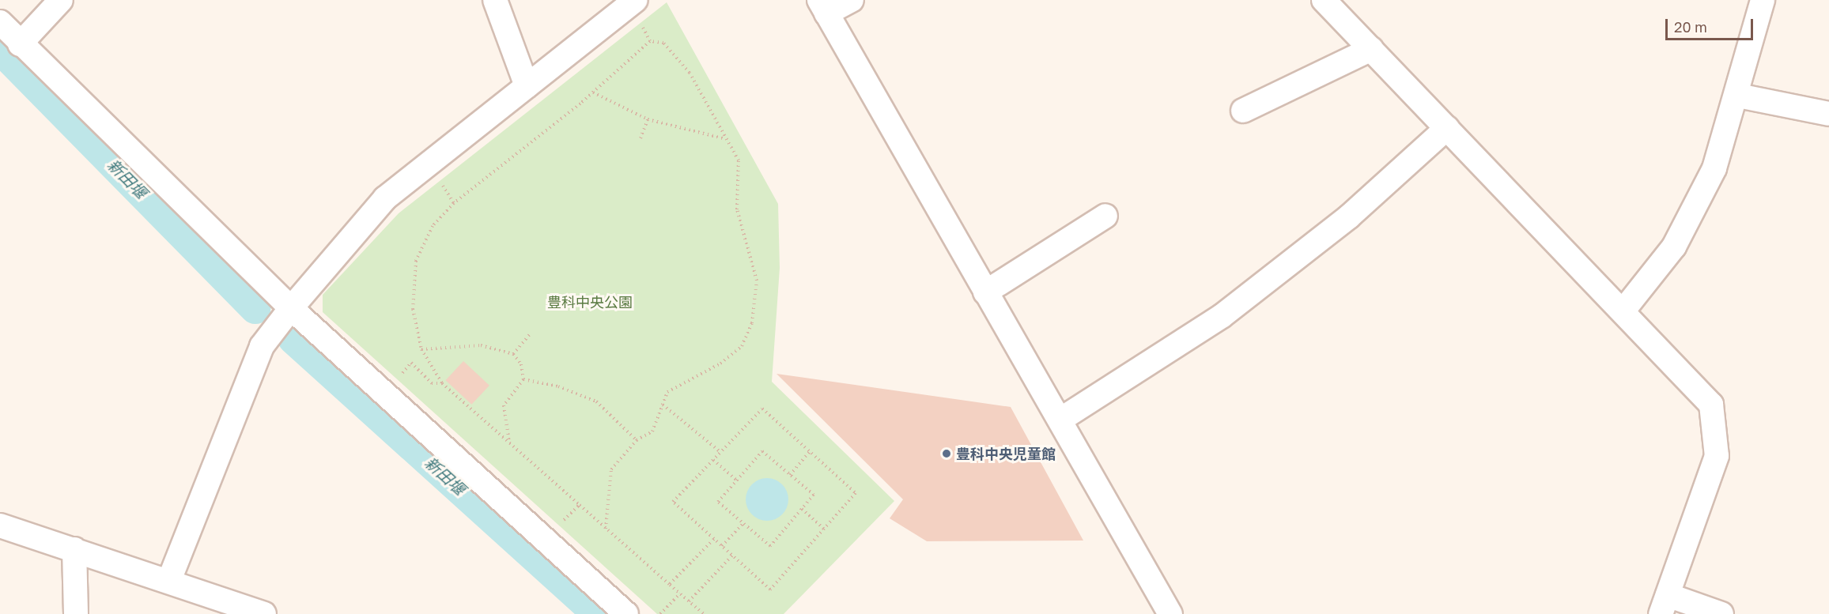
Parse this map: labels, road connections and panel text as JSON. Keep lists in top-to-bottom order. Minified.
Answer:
{"water":["新田堰"],"parks":["豊科中央公園"],"places":["豊科中央児童館"],"scale_bar":"20 m"}
